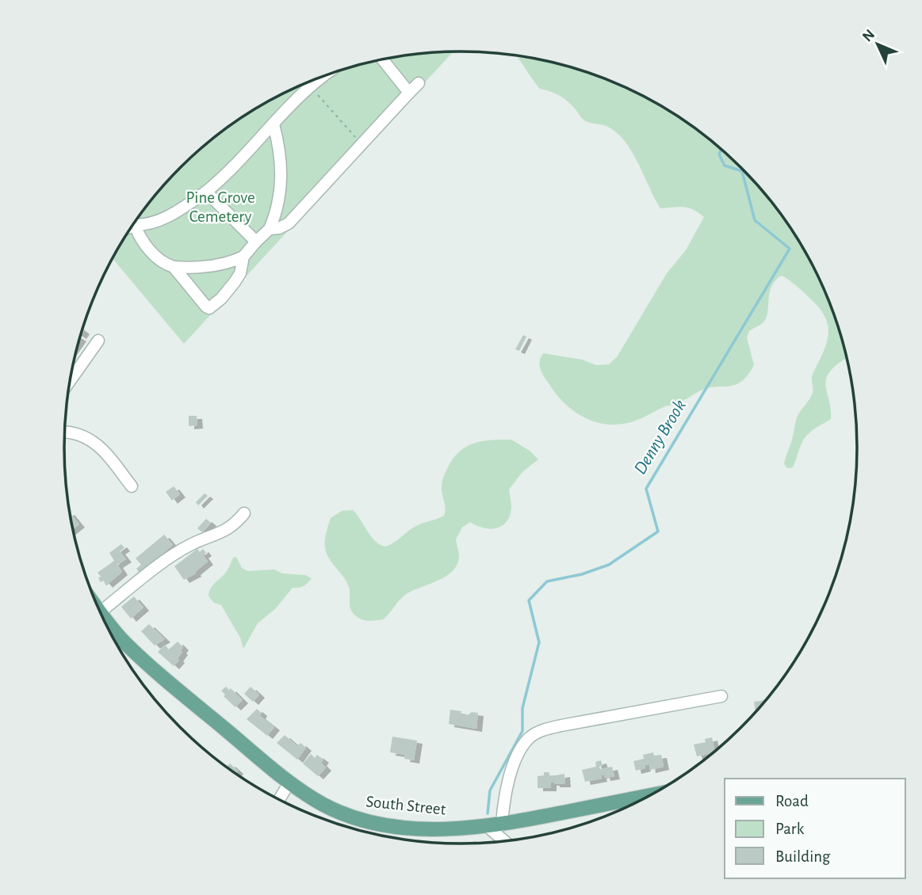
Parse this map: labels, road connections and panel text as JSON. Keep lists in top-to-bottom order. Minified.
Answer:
{"streets":{"main road":["South Street"]},"water":["Denny Brook"],"parks":["Pine Grove Cemetery"],"legend":["Road","Park","Building"],"north":"top left"}
